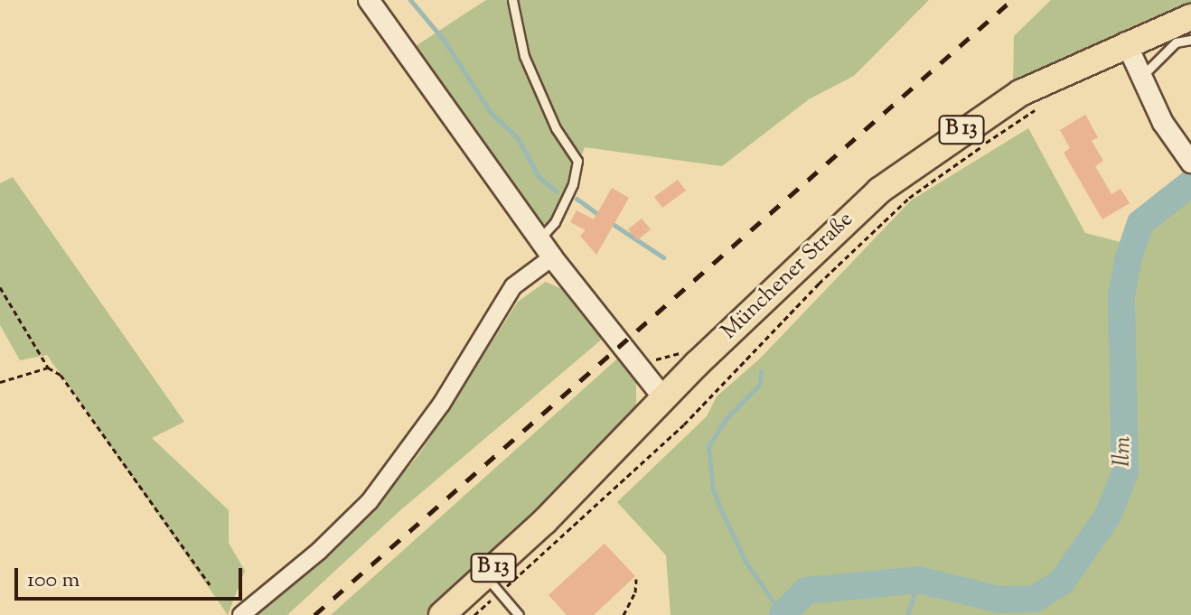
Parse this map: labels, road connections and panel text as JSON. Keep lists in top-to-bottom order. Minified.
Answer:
{"streets":{"main road":["B 13","Münchener Straße"]},"water":["Ilm"],"scale_bar":"100 m"}
